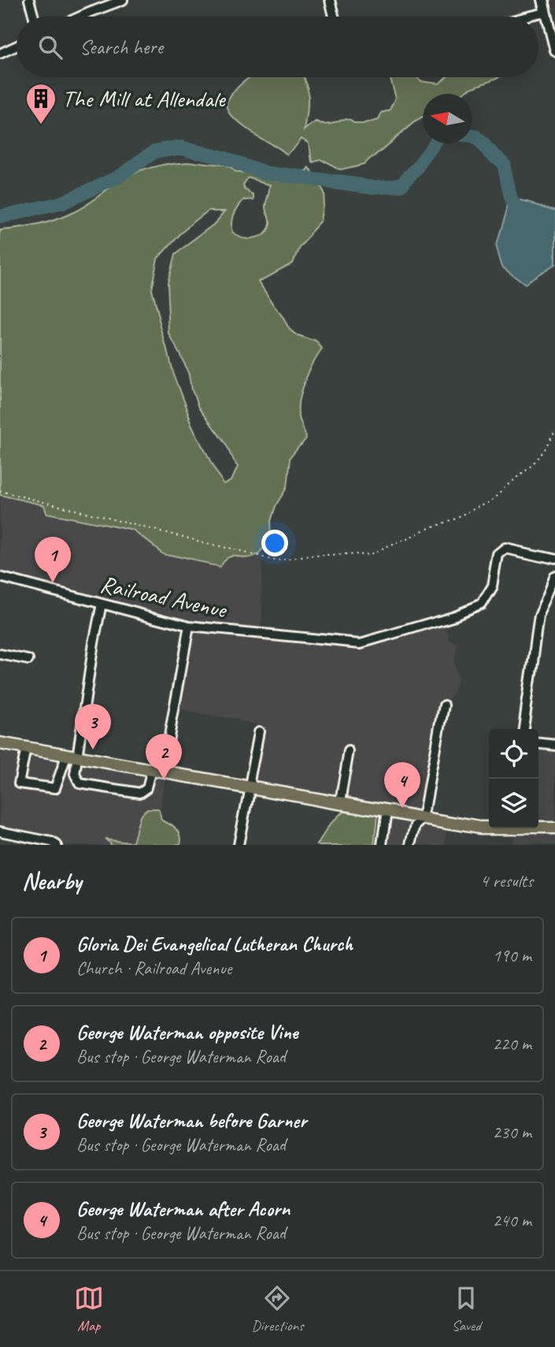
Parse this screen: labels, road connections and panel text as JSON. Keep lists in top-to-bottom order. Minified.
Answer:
{"streets":{"street":["Railroad Avenue"]},"places":{"building":["The Mill at Allendale"]},"north":"left","page":{"search":"Search here","pins":["1","3","2","4"],"heading":["Nearby","4 results"],"list":[{"mark":"1","name":"Gloria Dei Evangelical Lutheran Church","note":"Church · Railroad Avenue","value":"190 m"},{"mark":"2","name":"George Waterman opposite Vine","note":"Bus stop · George Waterman Road","value":"220 m"},{"mark":"3","name":"George Waterman before Garner","note":"Bus stop · George Waterman Road","value":"230 m"},{"mark":"4","name":"George Waterman after Acorn","note":"Bus stop · George Waterman Road","value":"240 m"}],"nav":["Map","Directions","Saved"]}}
